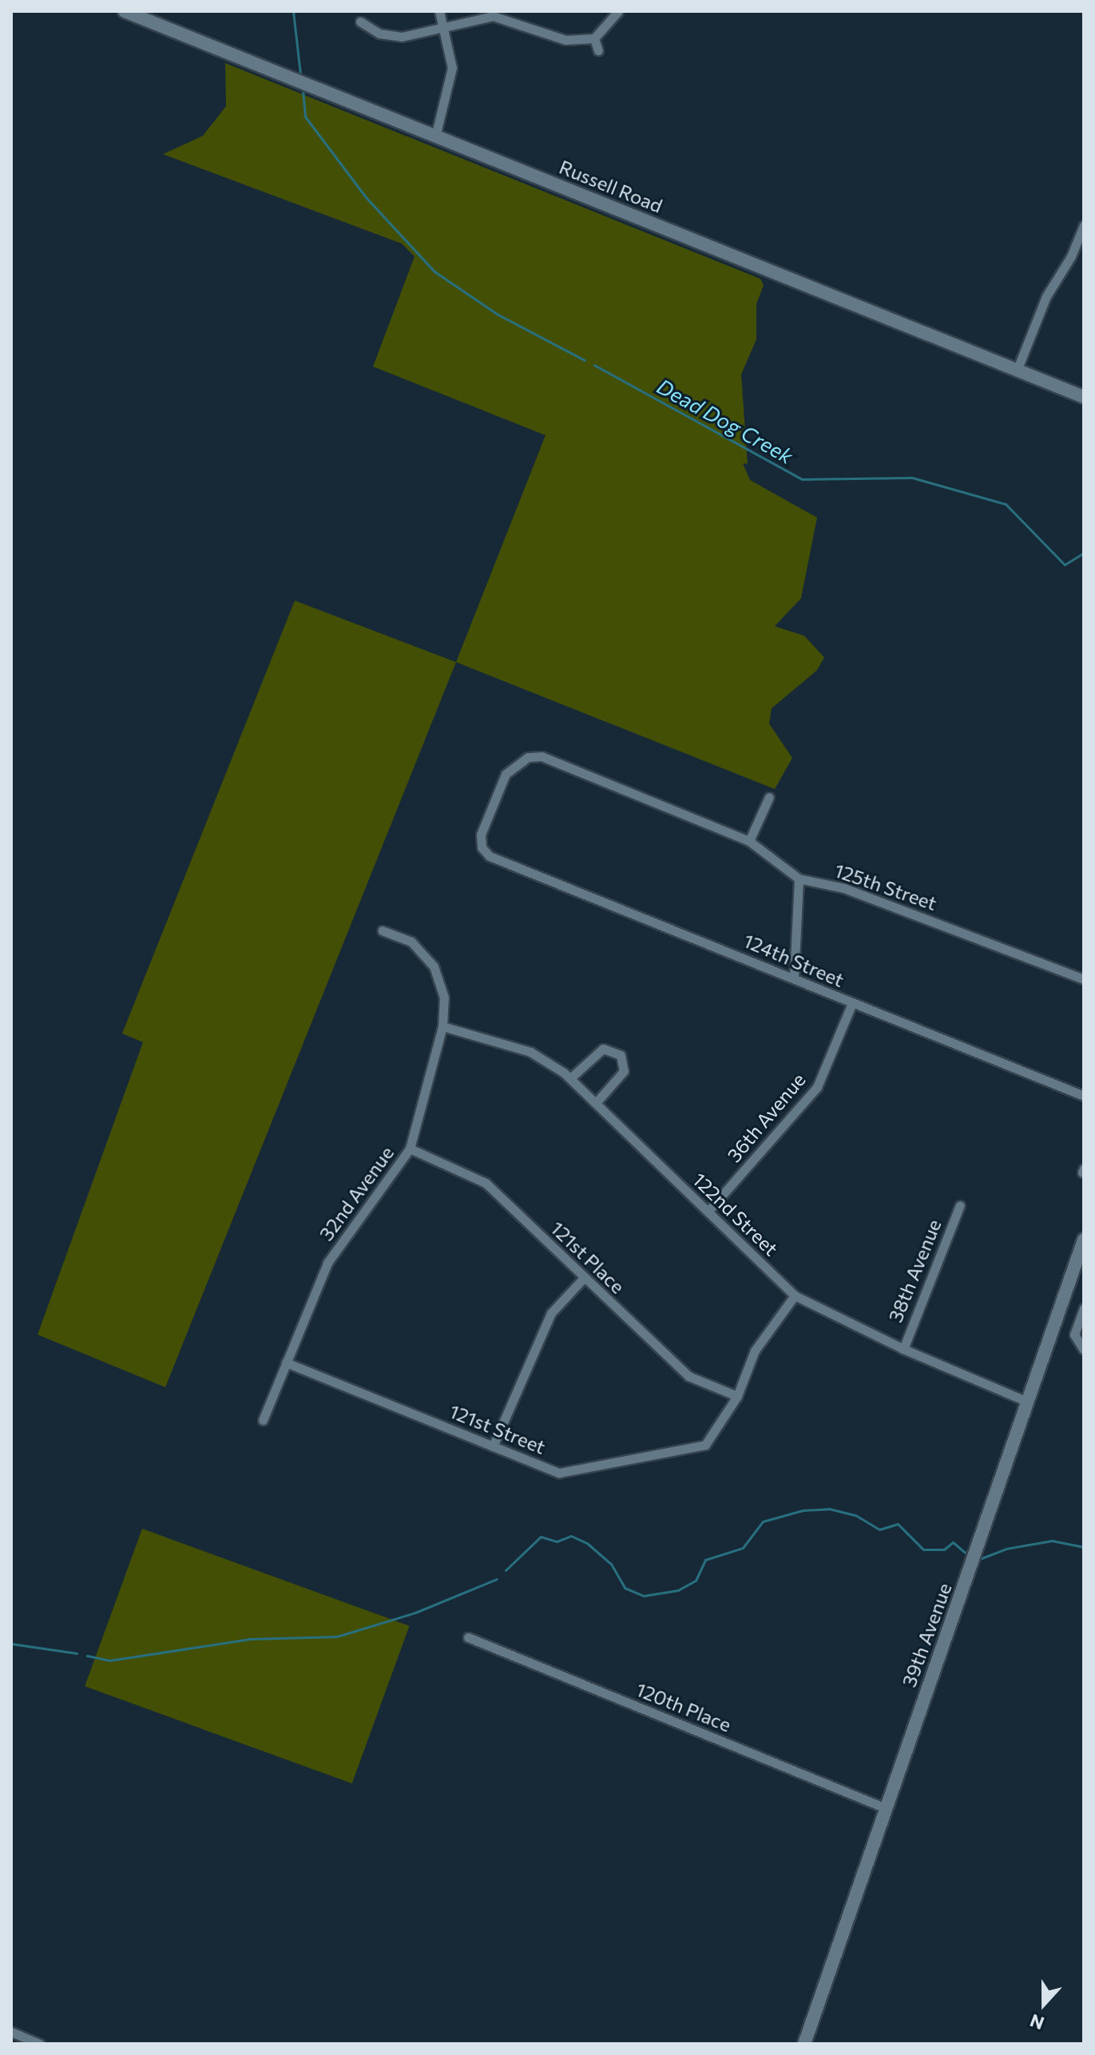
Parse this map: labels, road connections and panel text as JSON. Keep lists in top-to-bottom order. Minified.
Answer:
{"streets":{"street":["Russell Road","125th Street","124th Street","36th Avenue","32nd Avenue","122nd Street","121st Place","38th Avenue","121st Street","39th Avenue","120th Place"]},"crossings":[["125th Street","124th Street"],["124th Street","36th Avenue"],["36th Avenue","122nd Street"],["32nd Avenue","122nd Street"],["32nd Avenue","121st Place"],["32nd Avenue","121st Street"],["122nd Street","38th Avenue"],["122nd Street","39th Avenue"],["121st Place","121st Street"],["39th Avenue","120th Place"]],"water":["Dead Dog Creek"],"north":"bottom"}
